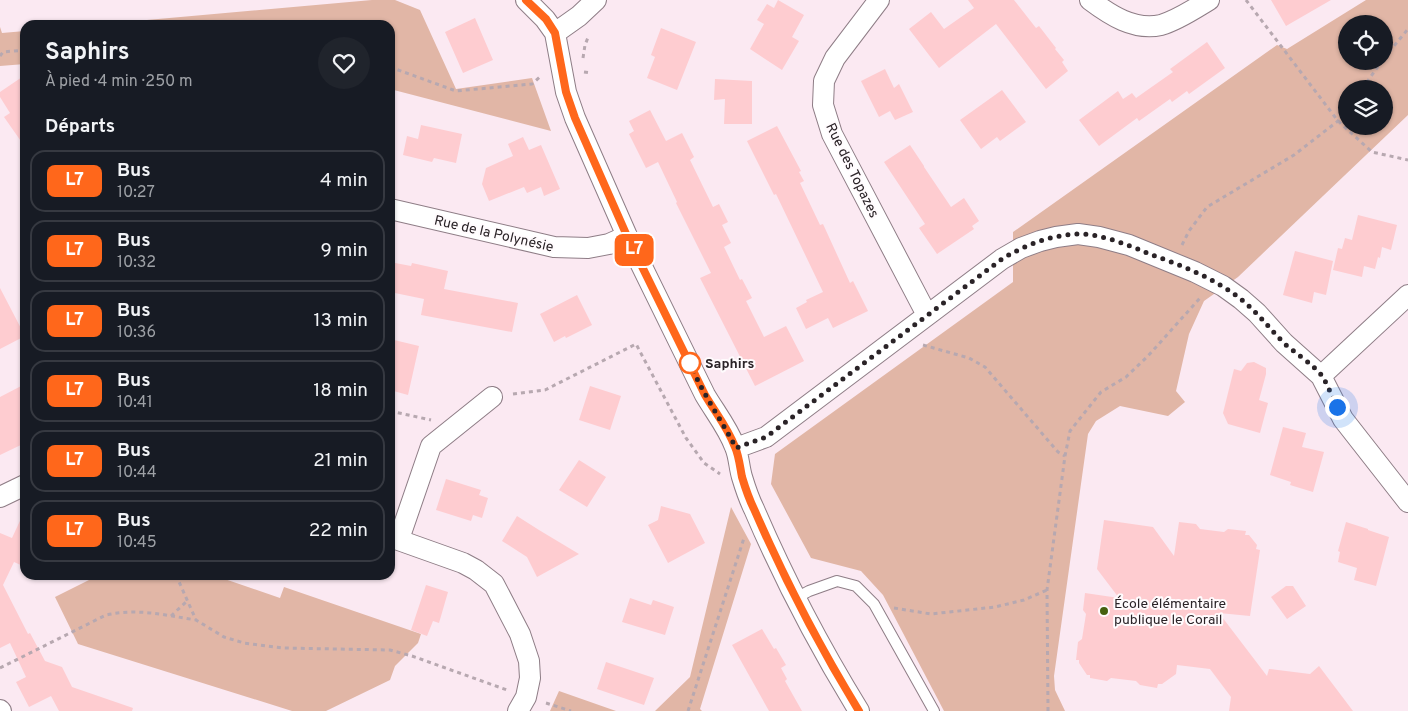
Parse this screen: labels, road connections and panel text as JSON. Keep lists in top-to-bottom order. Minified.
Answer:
{"streets":{"street":["Rue des Topazes","Rue de la Polynésie"]},"places":["Saphirs","École élémentaire publique le Corail"],"lines":["bus line L7"],"page":{"on_map":"L7","heading":[["Saphirs","À pied · 4 min · 250 m"],"Départs"],"list":[{"mark":"L7","name":"Bus","note":"10:27","value":"4 min"},{"mark":"L7","name":"Bus","note":"10:32","value":"9 min"},{"mark":"L7","name":"Bus","note":"10:36","value":"13 min"},{"mark":"L7","name":"Bus","note":"10:41","value":"18 min"},{"mark":"L7","name":"Bus","note":"10:44","value":"21 min"},{"mark":"L7","name":"Bus","note":"10:45","value":"22 min"}]}}
